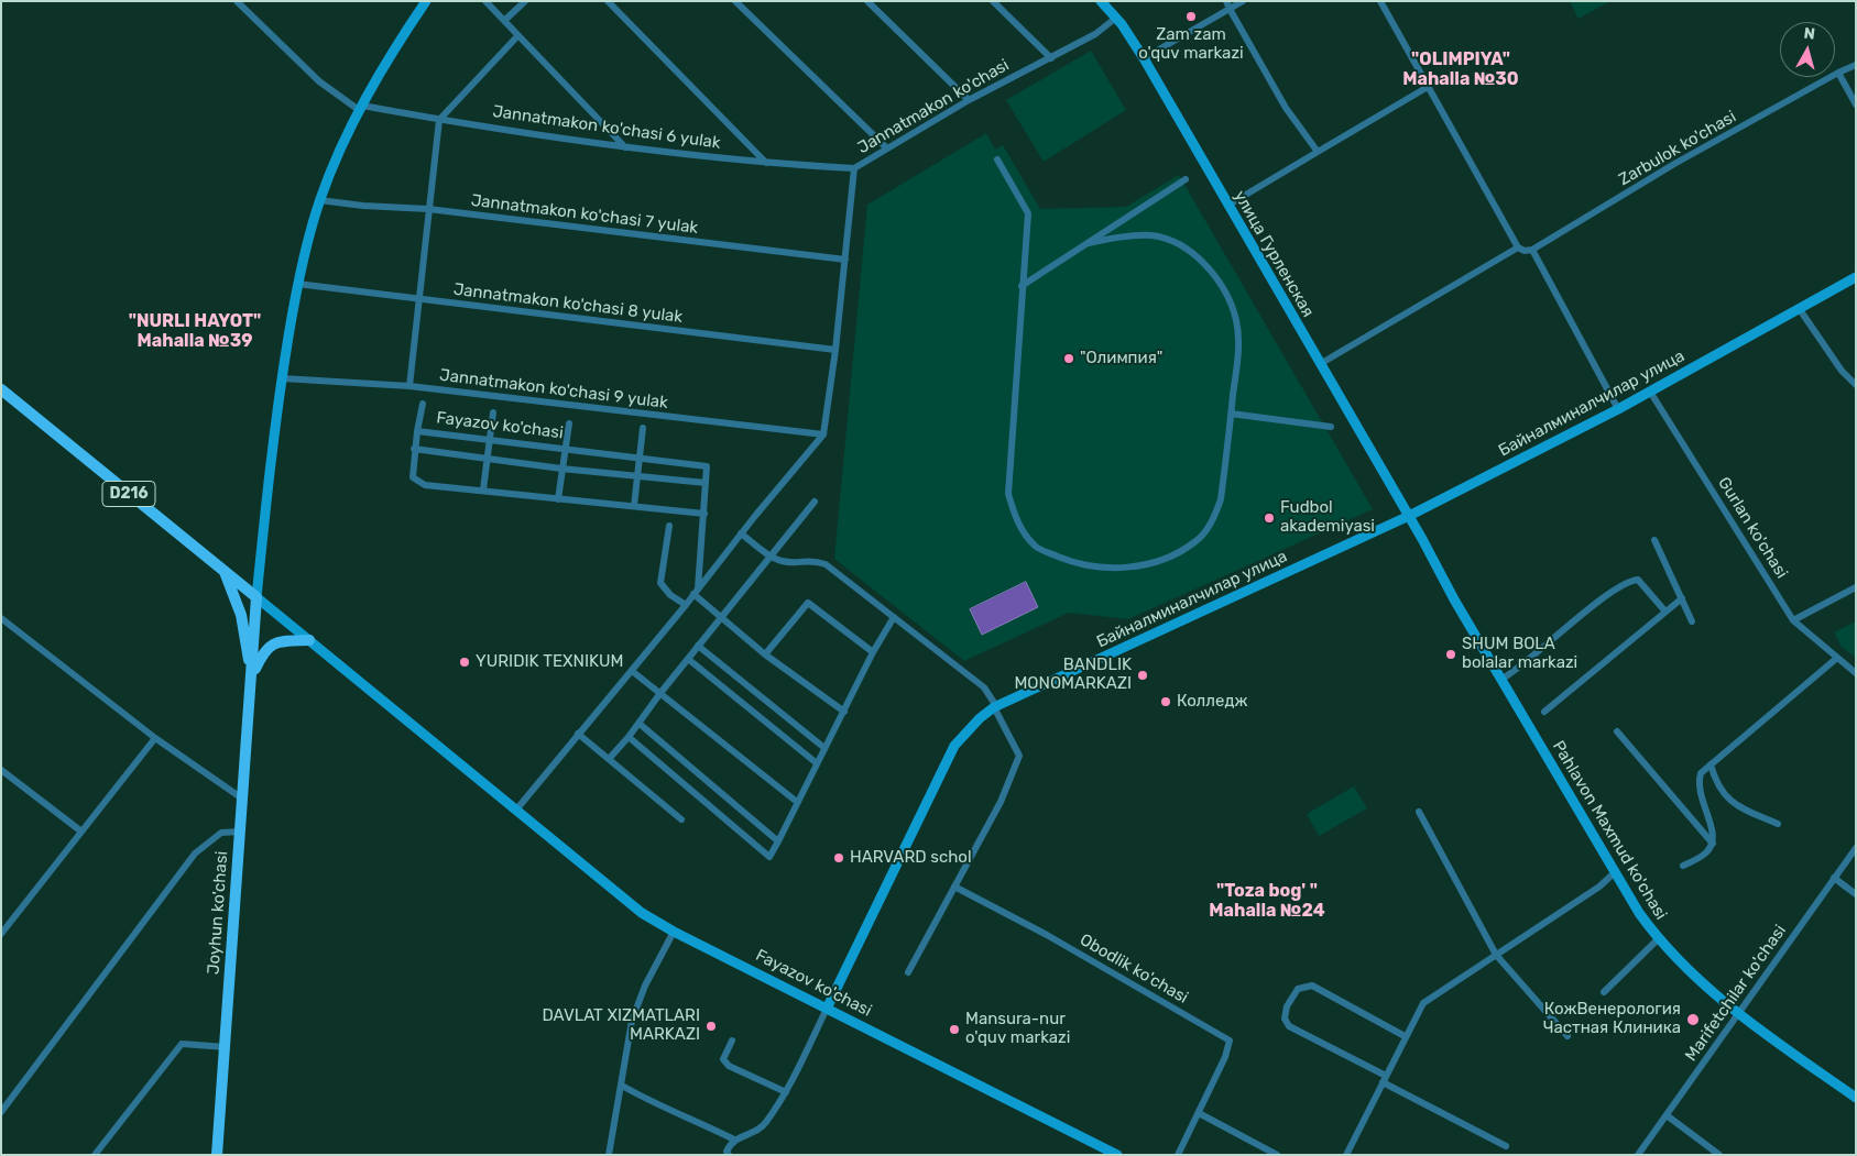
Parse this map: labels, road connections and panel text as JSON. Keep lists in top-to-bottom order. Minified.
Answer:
{"streets":{"main road":["Fayazov ko'chasi","D216","Joyhun ko'chasi"],"street":["Jannatmakon ko'chasi","Jannatmakon ko'chasi 6 yulak","Zarbulok ko'chasi","Jannatmakon ko'chasi 7 yulak","улица Гурленская","Jannatmakon ko'chasi 8 yulak","Jannatmakon ko'chasi 9 yulak","Байналминалчилар улица","Gurlan ko'chasi","Pahlavon Maxmud ko'chasi","Obodlik ko'chasi","Marifetchilar ko'chasi"]},"crossings":[["Jannatmakon ko'chasi","Jannatmakon ko'chasi 6 yulak"],["Jannatmakon ko'chasi","Jannatmakon ko'chasi 7 yulak"],["Jannatmakon ko'chasi","улица Гурленская"],["Jannatmakon ko'chasi","Jannatmakon ko'chasi 8 yulak"],["Jannatmakon ko'chasi","Jannatmakon ko'chasi 9 yulak"],["улица Гурленская","Байналминалчилар улица"],["улица Гурленская","Pahlavon Maxmud ko'chasi"],["Байналминалчилар улица","Fayazov ko'chasi"],["Байналминалчилар улица","Gurlan ko'chasi"],["Байналминалчилар улица","Pahlavon Maxmud ko'chasi"],["Pahlavon Maxmud ko'chasi","Marifetchilar ko'chasi"]],"districts":["\"OLIMPIYA\" Mahalla №30","\"NURLI HAYOT\" Mahalla №39","\"Toza bog' \" Mahalla №24"],"places":["Zam zam o'quv markazi","\"Олимпия\"","Fudbol akademiyasi","SHUM BOLA bolalar markazi","YURIDIK TEXNIKUM","BANDLIK MONOMARKAZI","Колледж","HARVARD schol","КожВенерология Частная Клиника","DAVLAT XIZMATLARI MARKAZI","Mansura-nur o'quv markazi"],"north":"top"}
